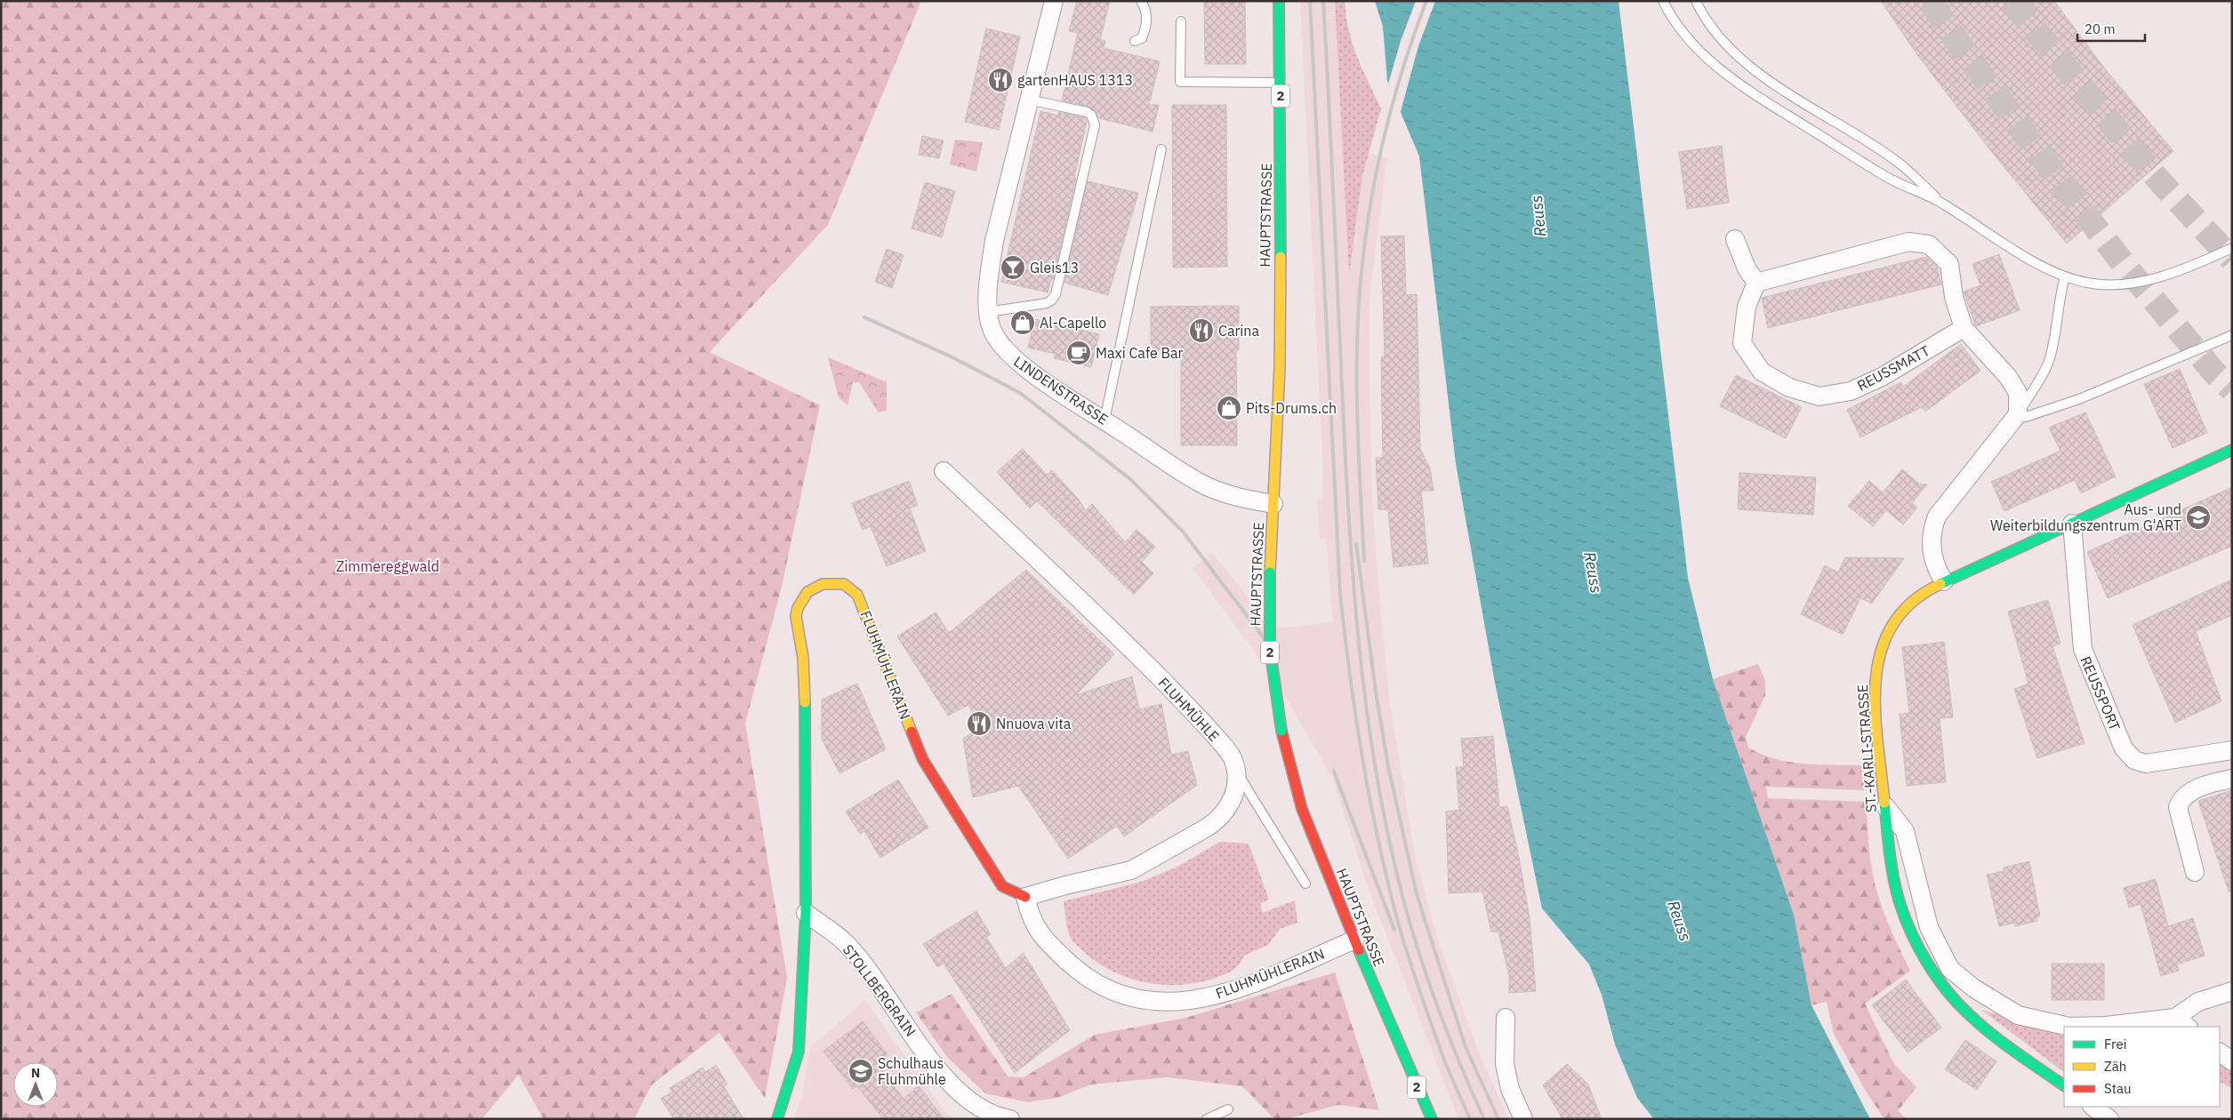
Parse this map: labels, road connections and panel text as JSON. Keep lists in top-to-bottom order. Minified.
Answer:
{"streets":{"street":["2","HAUPTSTRASSE","REUSSMATT","LINDENSTRASSE","FLUHMÜHLERAIN","REUSSPORT","FLUHMÜHLE","ST.-KARLI-STRASSE","STOLLBERGRAIN"]},"crossings":[["HAUPTSTRASSE","LINDENSTRASSE"],["HAUPTSTRASSE","FLUHMÜHLERAIN"],["FLUHMÜHLERAIN","FLUHMÜHLE"],["FLUHMÜHLERAIN","STOLLBERGRAIN"],["REUSSPORT","ST.-KARLI-STRASSE"]],"water":["Reuss"],"parks":["Zimmereggwald"],"places":{"restaurant":["gartenHAUS 1313","Carina","Nnuova vita"],"bar":["Gleis13"],"shop":["Al-Capello","Pits-Drums.ch"],"cafe":["Maxi Cafe Bar"],"school or university":["Aus- und Weiterbildungszentrum G'ART","Schulhaus Fluhmühle"]},"legend":["Frei","Zäh","Stau"],"scale_bar":"20 m","north":"top"}
